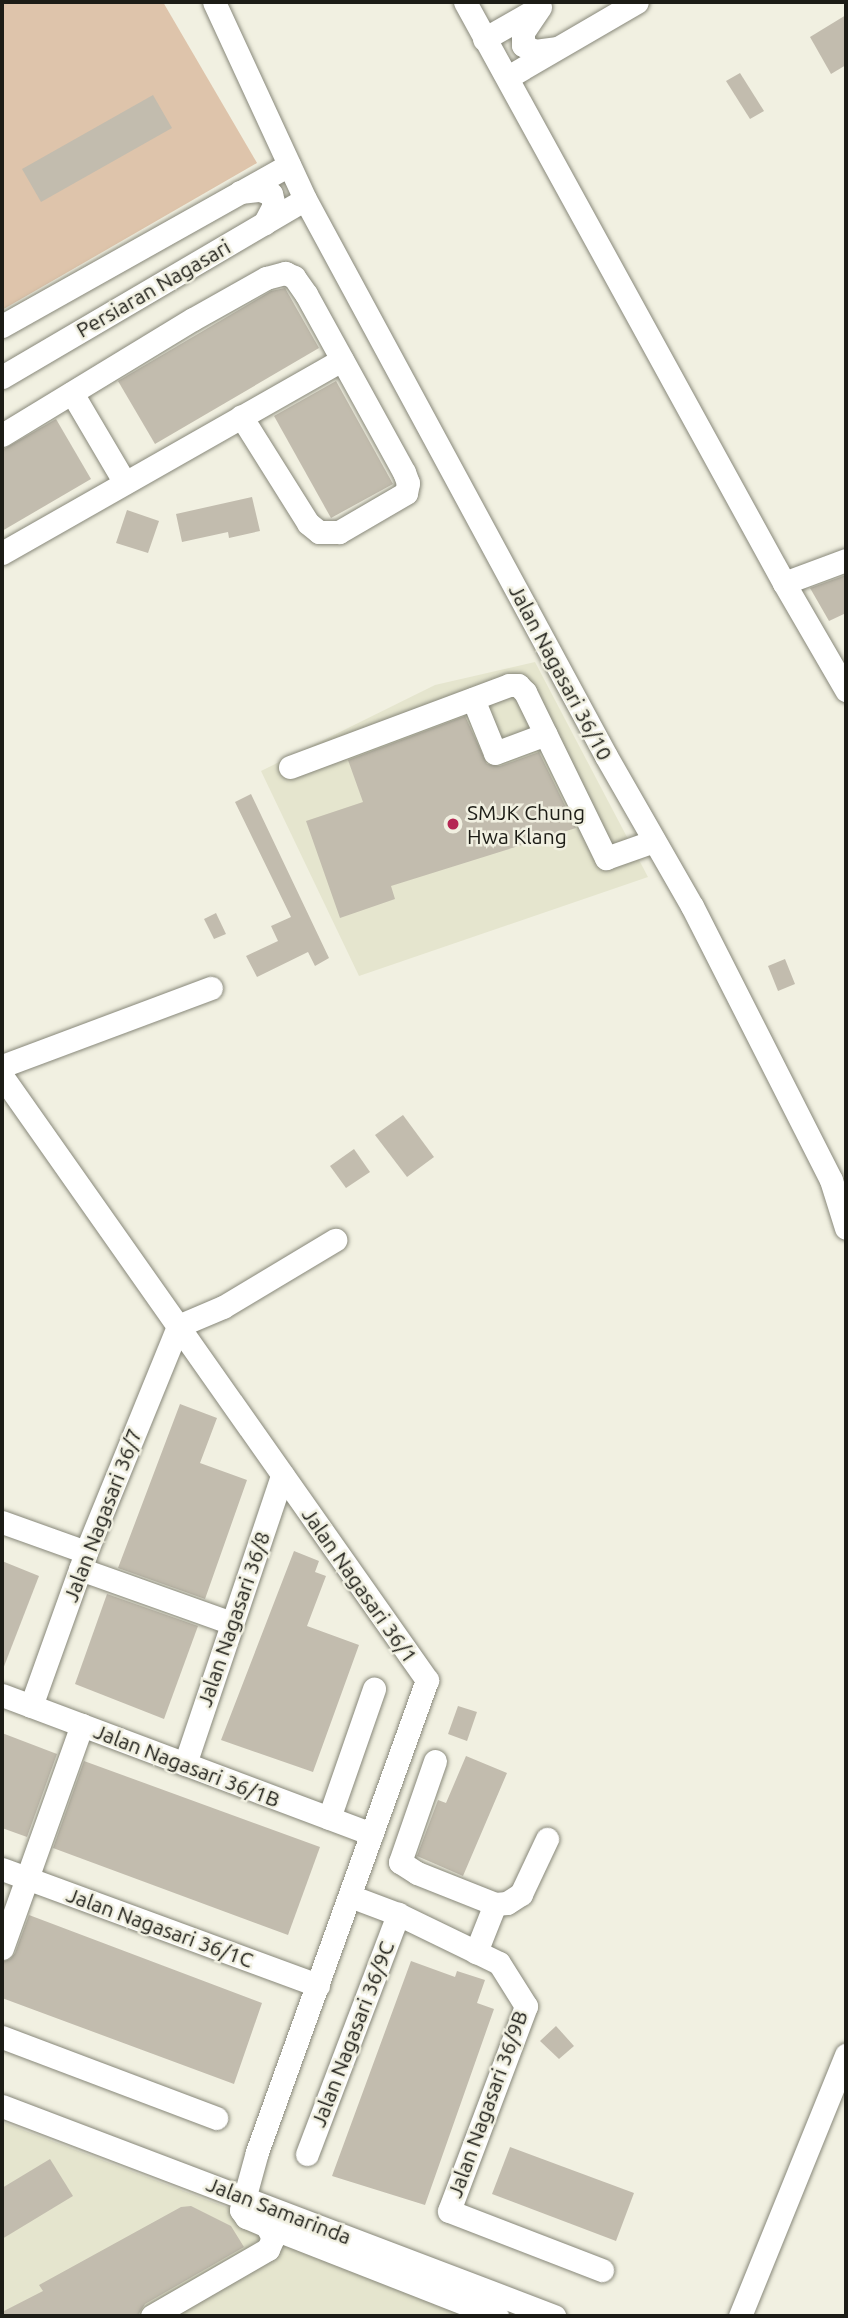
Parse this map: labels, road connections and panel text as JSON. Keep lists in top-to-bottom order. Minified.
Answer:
{"streets":{"street":["Persiaran Nagasari","Jalan Nagasari 36/10","Jalan Nagasari 36/7","Jalan Nagasari 36/1","Jalan Nagasari 36/8","Jalan Nagasari 36/1B","Jalan Nagasari 36/1C","Jalan Nagasari 36/9C","Jalan Nagasari 36/9B","Jalan Samarinda"]},"crossings":[["Persiaran Nagasari","Jalan Nagasari 36/10"],["Jalan Nagasari 36/7","Jalan Nagasari 36/1"],["Jalan Nagasari 36/7","Jalan Nagasari 36/1B"],["Jalan Nagasari 36/1","Jalan Nagasari 36/8"],["Jalan Nagasari 36/1","Jalan Nagasari 36/1B"],["Jalan Nagasari 36/1","Jalan Nagasari 36/1C"],["Jalan Nagasari 36/1","Jalan Samarinda"],["Jalan Nagasari 36/8","Jalan Nagasari 36/1B"]],"places":["SMJK Chung Hwa Klang"]}
